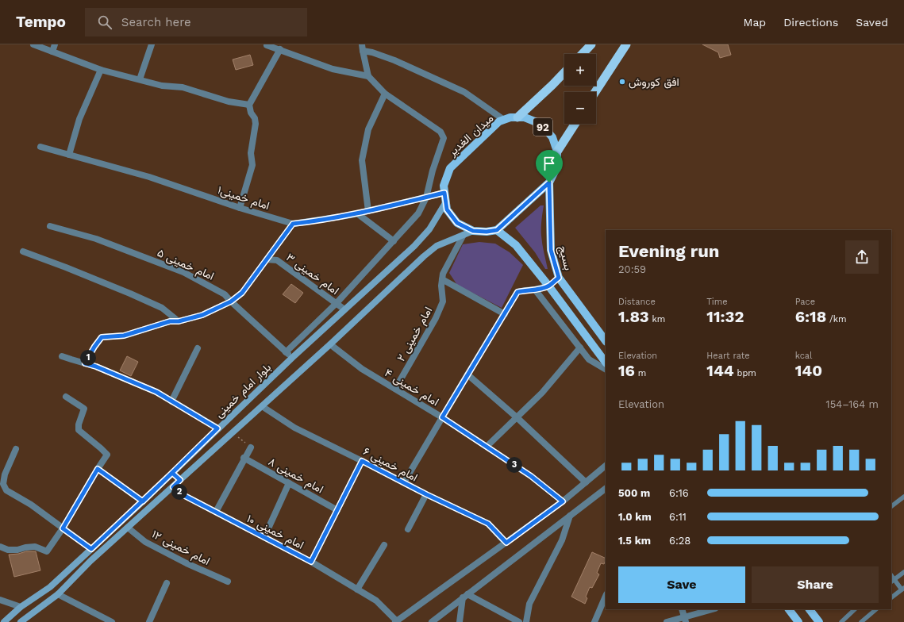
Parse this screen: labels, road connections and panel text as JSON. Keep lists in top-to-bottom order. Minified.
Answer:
{"streets":{"highway":["92"],"main road":["میدان الغدیر","بسیج","بلوار امام خمینی"],"street":["امام خمینی۱","امام خمینی ۵","امام خمینی ۳","امام خمینی ۲","امام خمینی ۴","امام خمینی ۶","امام خمینی ۸","امام خمینی ۱۰","امام خمینی ۱۲"]},"crossings":[["92","میدان الغدیر"],["92","امام خمینی۱"],["92","بسیج"],["92","بلوار امام خمینی"],["میدان الغدیر","امام خمینی۱"],["میدان الغدیر","بسیج"],["میدان الغدیر","بلوار امام خمینی"],["امام خمینی۱","بسیج"],["امام خمینی۱","بلوار امام خمینی"],["بسیج","بلوار امام خمینی"],["امام خمینی ۵","بلوار امام خمینی"],["امام خمینی ۳","بلوار امام خمینی"],["امام خمینی ۲","امام خمینی ۴"],["امام خمینی ۲","بلوار امام خمینی"],["امام خمینی ۴","بلوار امام خمینی"],["بلوار امام خمینی","امام خمینی ۶"],["بلوار امام خمینی","امام خمینی ۱۰"],["بلوار امام خمینی","امام خمینی ۱۲"]],"places":["افق کوروش"],"page":{"header":"Tempo","search":"Search here","nav":["Map","Directions","Saved"],"map_buttons":["+","−"],"heading":["Evening run","20:59"],"stats":[["Distance","1.83 km"],["Time","11:32"],["Pace","6:18 /km"],["Elevation","16 m"],["Heart rate","144 bpm"],["kcal","140"]],"pins":["1","3","2"],"chart":["Elevation","154–164 m"],"list":[{"name":"500 m","note":"6:16"},{"name":"1.0 km","note":"6:11"},{"name":"1.5 km","note":"6:28"}],"buttons":["Save","Share"]}}
